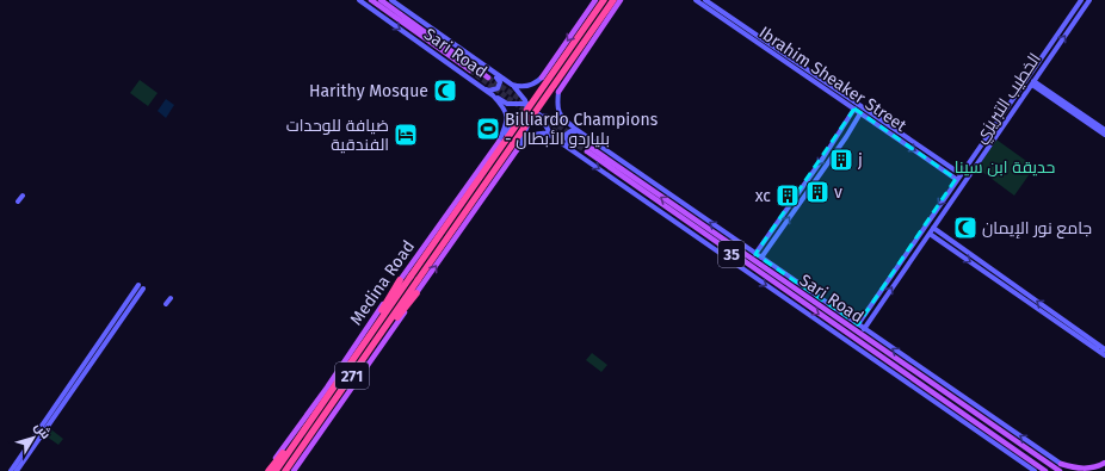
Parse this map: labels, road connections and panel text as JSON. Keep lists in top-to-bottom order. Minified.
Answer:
{"streets":{"highway":["271"],"main road":["Sari Road","35","Medina Road"],"street":["Ibrahim Sheaker Street","الخطيب التبريزي"]},"crossings":[["Sari Road","Medina Road"],["Ibrahim Sheaker Street","الخطيب التبريزي"]],"parks":["حديقة ابن سينا"],"places":{"mosque":["Harithy Mosque","جامع نور الإيمان"],"sports":["Billiardo Champions - بلياردو الأبطال"],"hotel":["ضيافة للوحدات الفندقية"],"building":["j","v","xc"]},"north":"top right"}
